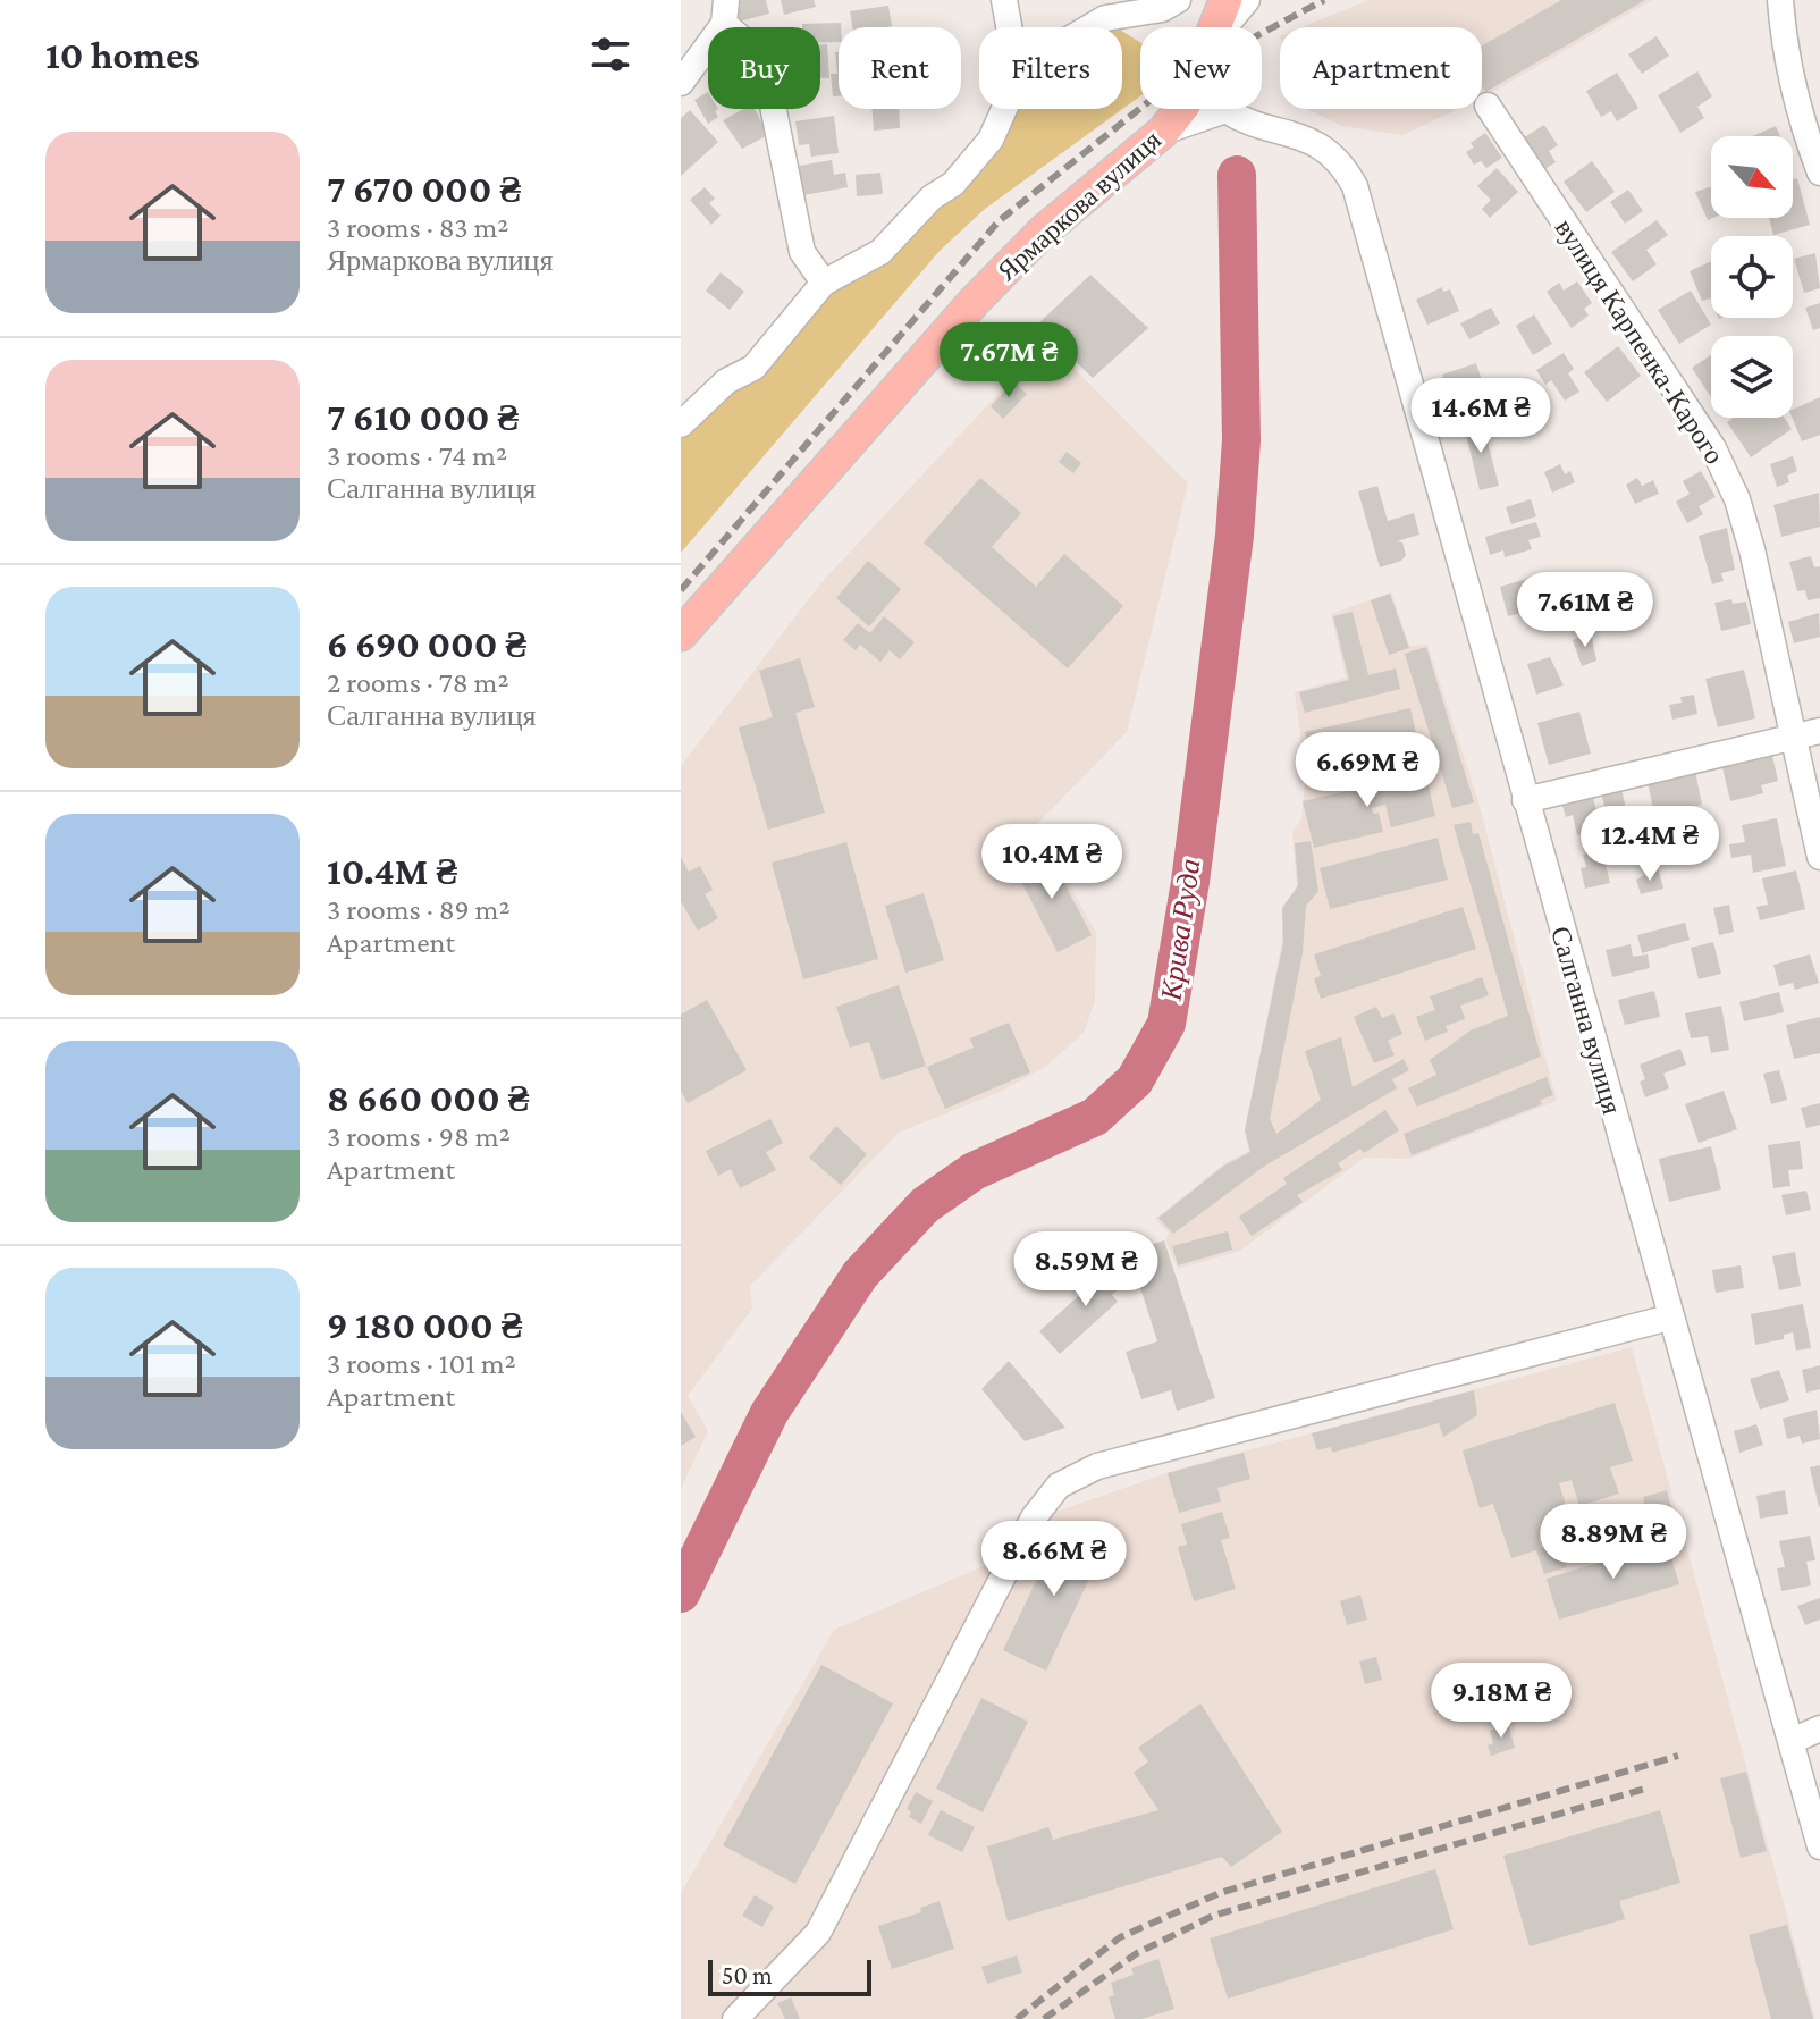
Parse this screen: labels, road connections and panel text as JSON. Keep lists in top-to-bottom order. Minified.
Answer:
{"streets":{"main road":["Ярмаркова вулиця"],"street":["вулиця Карпенка-Карого","Салганна вулиця"]},"water":["Крива Руда"],"scale_bar":"50 m","north":"bottom right","page":{"heading":"10 homes","chip":["Buy","Rent","Filters","New","Apartment"],"list":[{"name":"7 670 000 ₴","note":"3 rooms · 83 m² · Ярмаркова вулиця"},{"name":"7 610 000 ₴","note":"3 rooms · 74 m² · Салганна вулиця"},{"name":"6 690 000 ₴","note":"2 rooms · 78 m² · Салганна вулиця"},{"name":"10.4M ₴","note":"3 rooms · 89 m² · Apartment"},{"name":"8 660 000 ₴","note":"3 rooms · 98 m² · Apartment"},{"name":"9 180 000 ₴","note":"3 rooms · 101 m² · Apartment"}],"price":["7.67M ₴","14.6M ₴","7.61M ₴","6.69M ₴","12.4M ₴","10.4M ₴","8.59M ₴","8.89M ₴","8.66M ₴","9.18M ₴"],"scale":"50 m"}}
